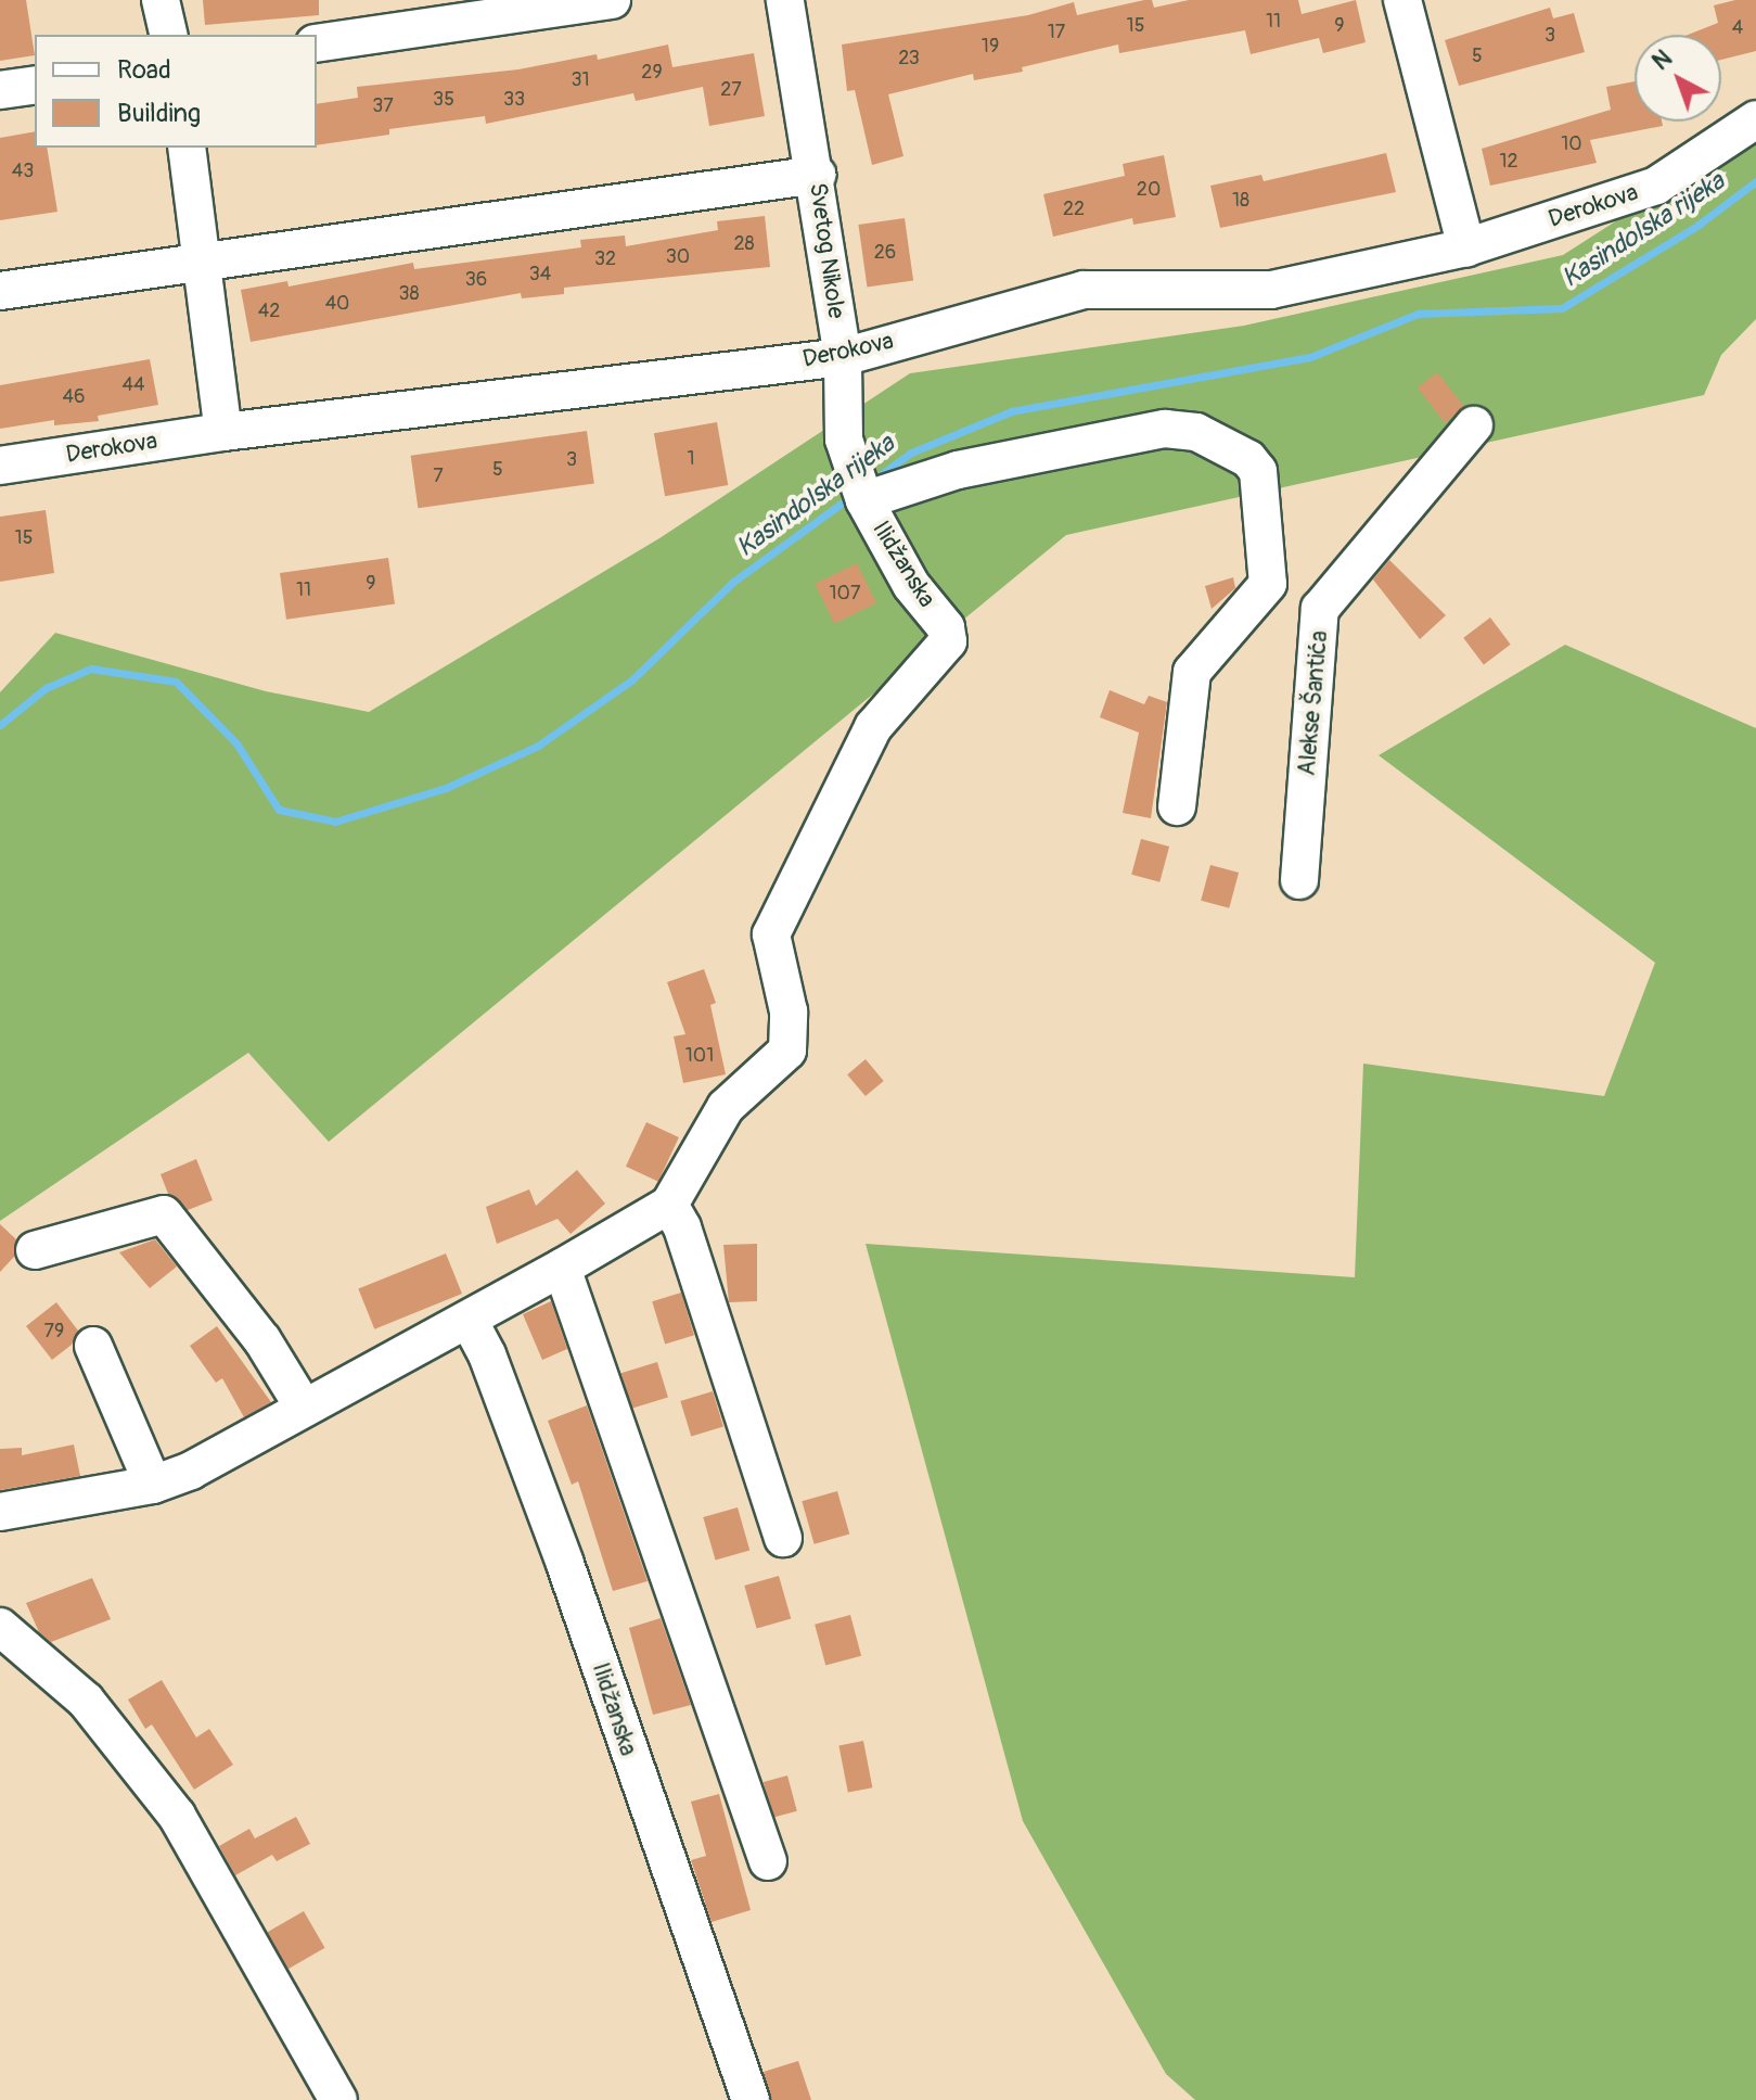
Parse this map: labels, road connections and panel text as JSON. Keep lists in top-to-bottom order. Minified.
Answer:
{"streets":{"street":["Derokova","Svetog Nikole","Ilidžanska","Alekse Šantića"]},"crossings":[["Derokova","Svetog Nikole"],["Svetog Nikole","Ilidžanska"]],"water":["Kasindolska rijeka"],"house_numbers":["11","15","9","4","17","3","19","5","23","29","31","27","35","33","37","10","12","43","20","18","22","28","26","30","32","34","36","38","40","42","44","46","1","3","5","7","15","9","11","107","101","79"],"legend":["Road","Building"],"north":"top left"}
